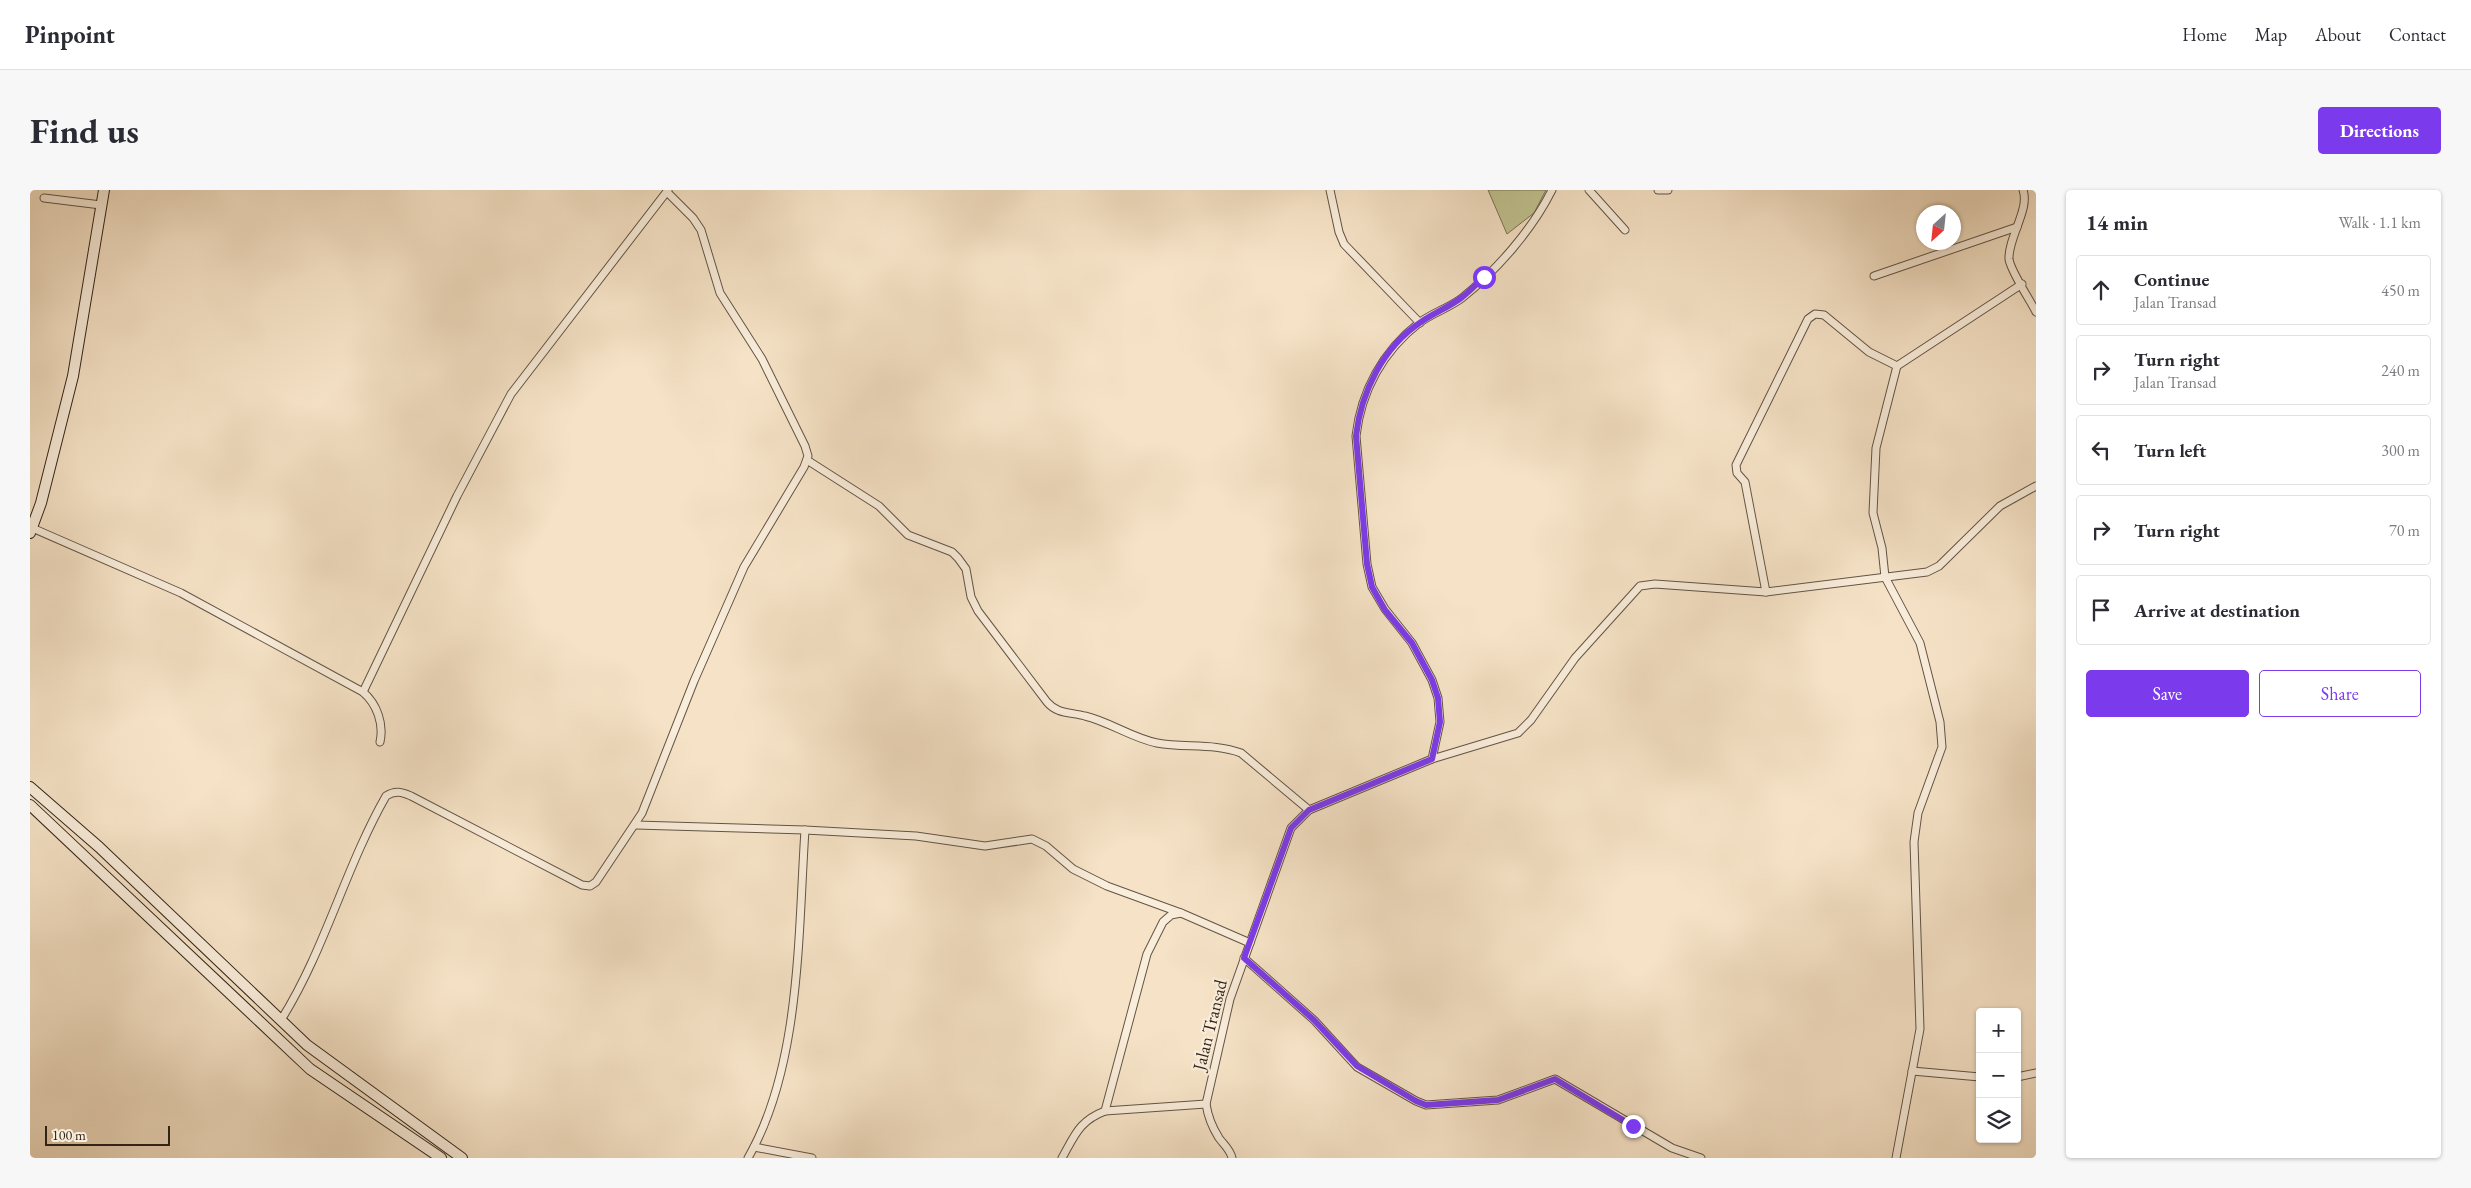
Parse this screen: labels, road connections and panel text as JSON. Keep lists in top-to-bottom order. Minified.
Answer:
{"streets":{"street":["Jalan Transad"]},"scale_bar":"100 m","north":"bottom left","page":{"header":"Pinpoint","nav":["Home","Map","About","Contact"],"buttons":["Directions",["Save","Share"]],"title":"Find us","heading":["14 min","Walk · 1.1 km"],"list":[["Continue","Jalan Transad","450 m"],["Turn right","Jalan Transad","240 m"],["Turn left","300 m"],["Turn right","70 m"],"Arrive at destination"],"map_buttons":["+","−"],"scale":"100 m"}}
